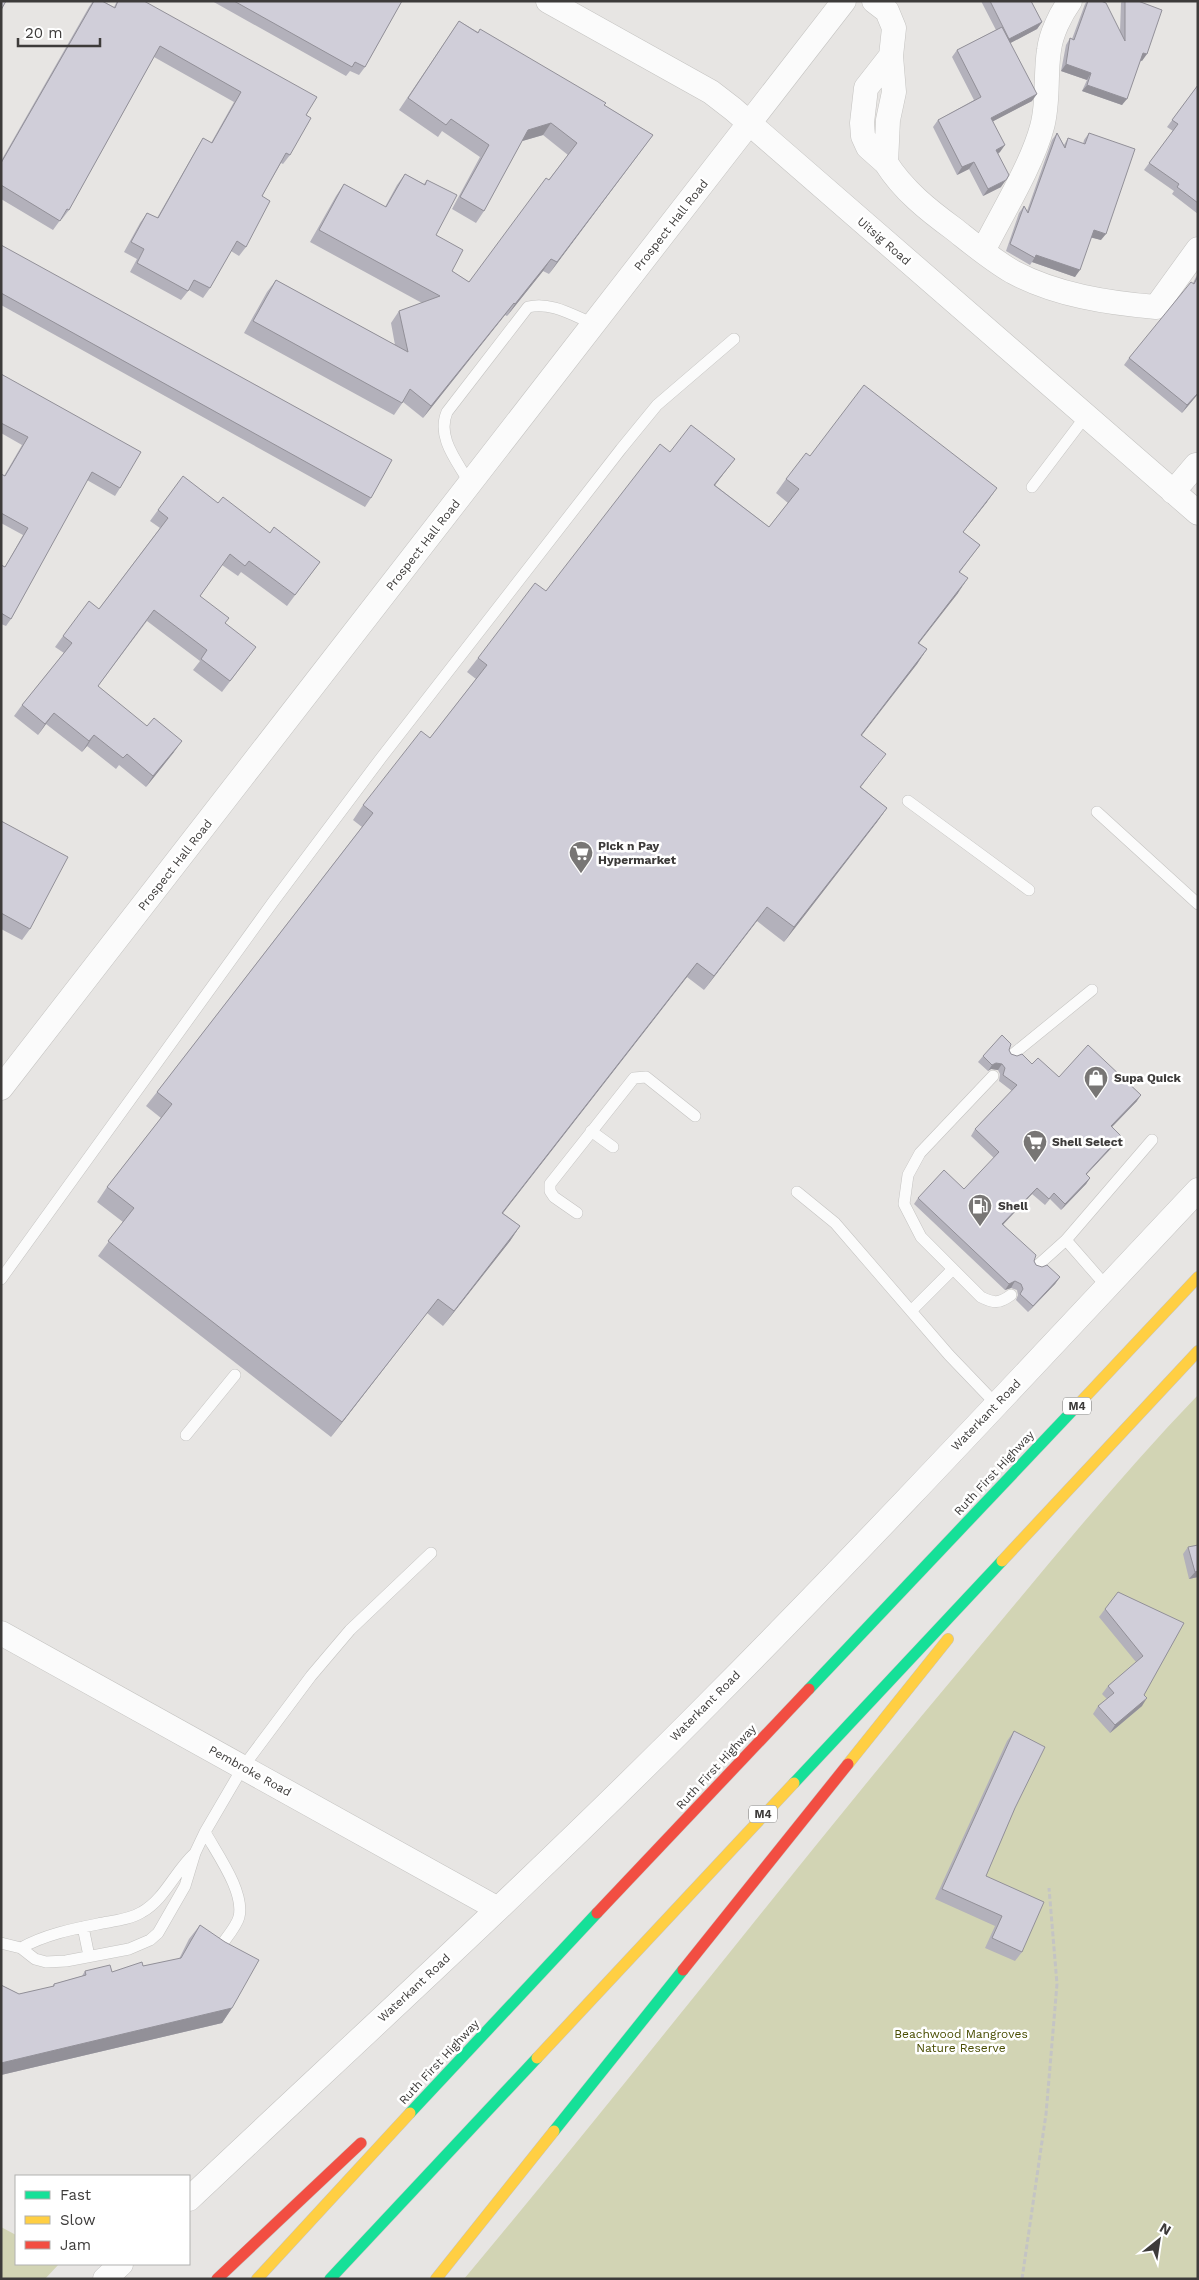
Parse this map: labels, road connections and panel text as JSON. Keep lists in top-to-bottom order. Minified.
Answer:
{"streets":{"highway":["M4","Ruth First Highway"],"street":["Prospect Hall Road","Uitsig Road","Waterkant Road","Pembroke Road"]},"crossings":[["Prospect Hall Road","Uitsig Road"],["Waterkant Road","Pembroke Road"]],"parks":["Beachwood Mangroves Nature Reserve"],"places":{"supermarket":["Pick n Pay Hypermarket","Shell Select"],"shop":["Supa Quick"],"fuel station":["Shell"]},"legend":["Fast","Slow","Jam"],"scale_bar":"20 m","north":"top right"}
